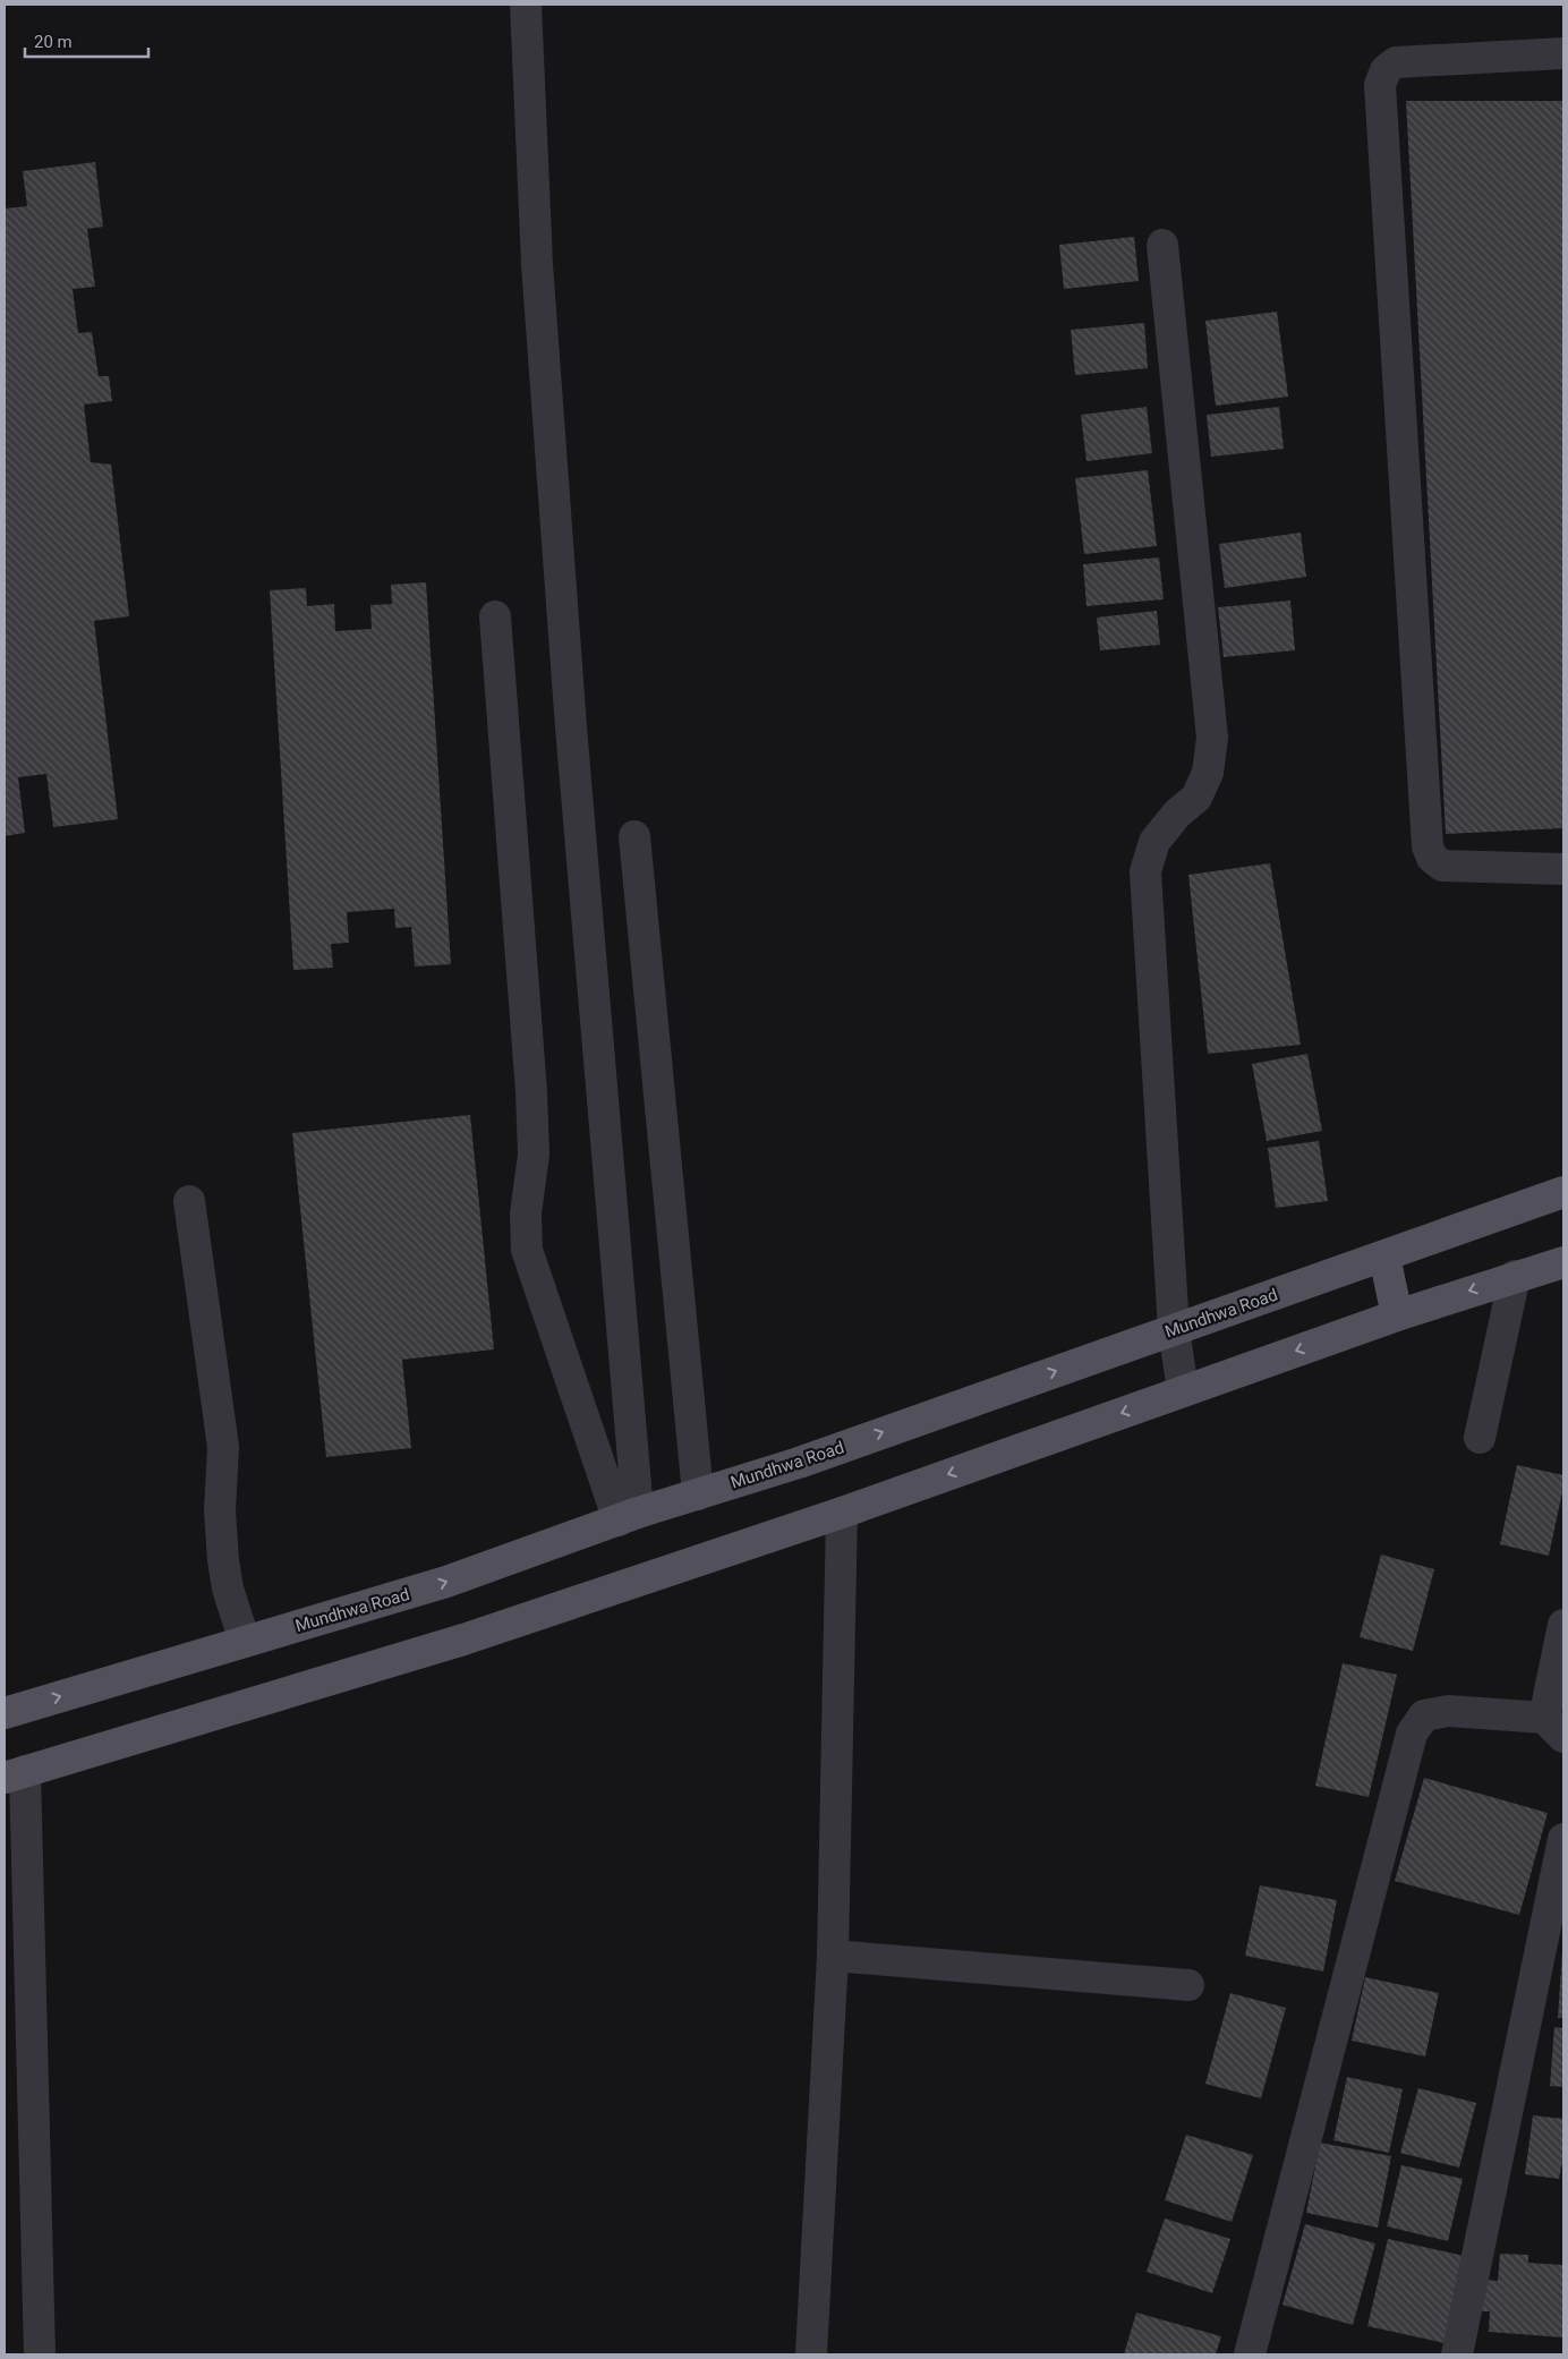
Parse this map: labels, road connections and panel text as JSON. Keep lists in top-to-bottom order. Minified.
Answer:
{"streets":{"main road":["Mundhwa Road"]},"scale_bar":"20 m"}
